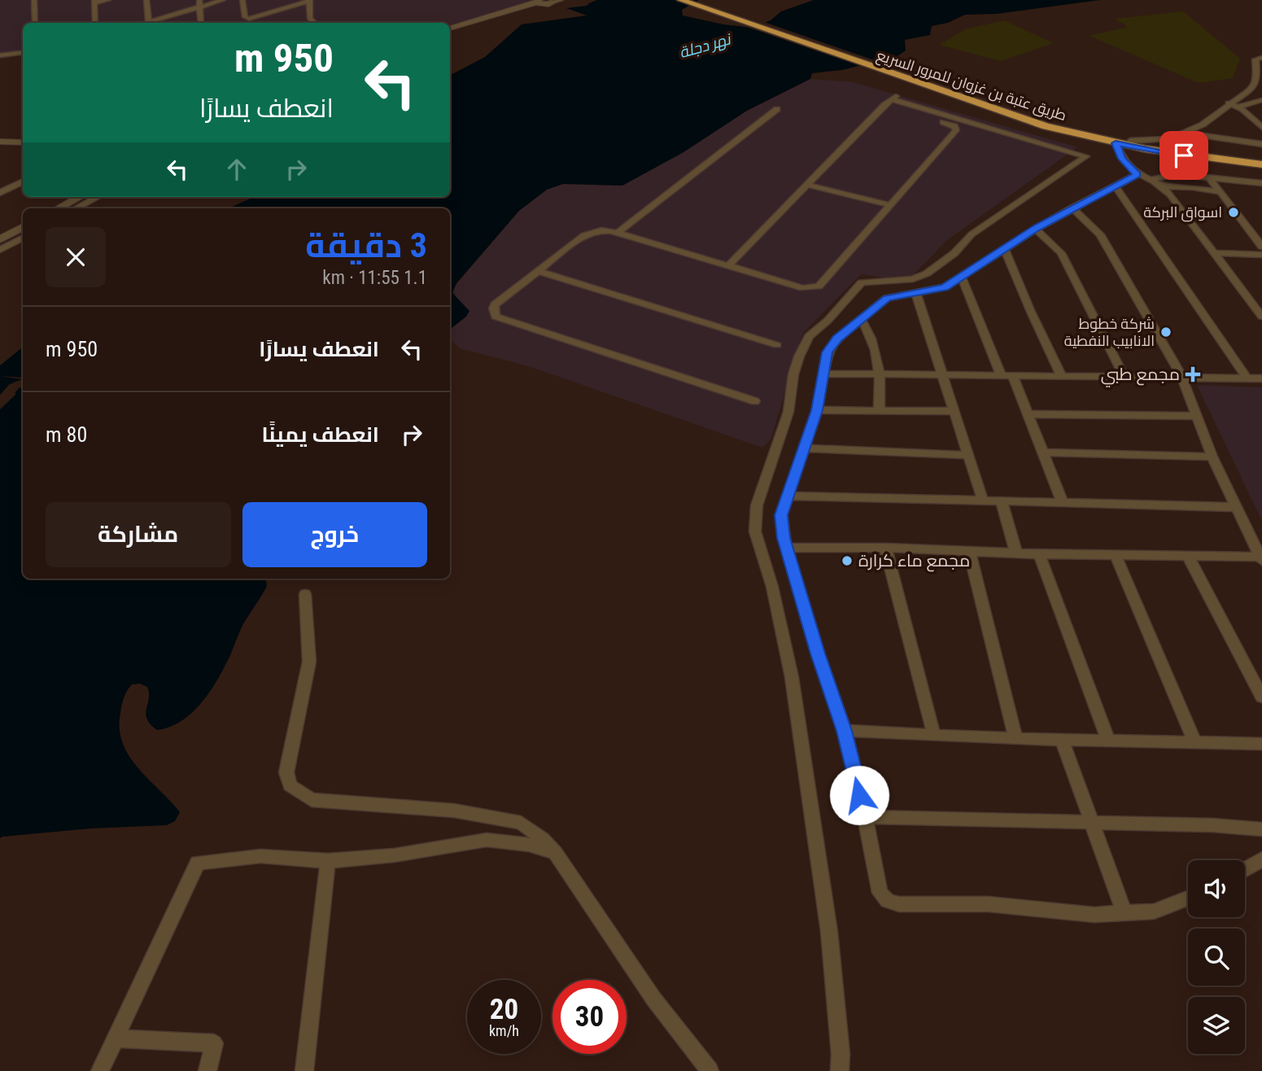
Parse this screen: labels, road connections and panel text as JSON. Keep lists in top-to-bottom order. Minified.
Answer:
{"streets":{"highway":["طريق عتبة بن غزوان للمرور السريع"]},"water":["نهر دجلة"],"places":{"other":["اسواق البركة","شركة خطوط الانابيب النفطية","مجمع ماء كرارة"],"health":["مجمع طبي"]},"page":{"turn":["950 m","انعطف يسارًا"],"heading":["3 دقيقة","1.1 km · 11:55"],"list":[{"name":"انعطف يسارًا","value":"950 m"},{"name":"انعطف يمينًا","value":"80 m"}],"buttons":["خروج","مشاركة"],"speed":"20 km/h","limit":"30"}}
